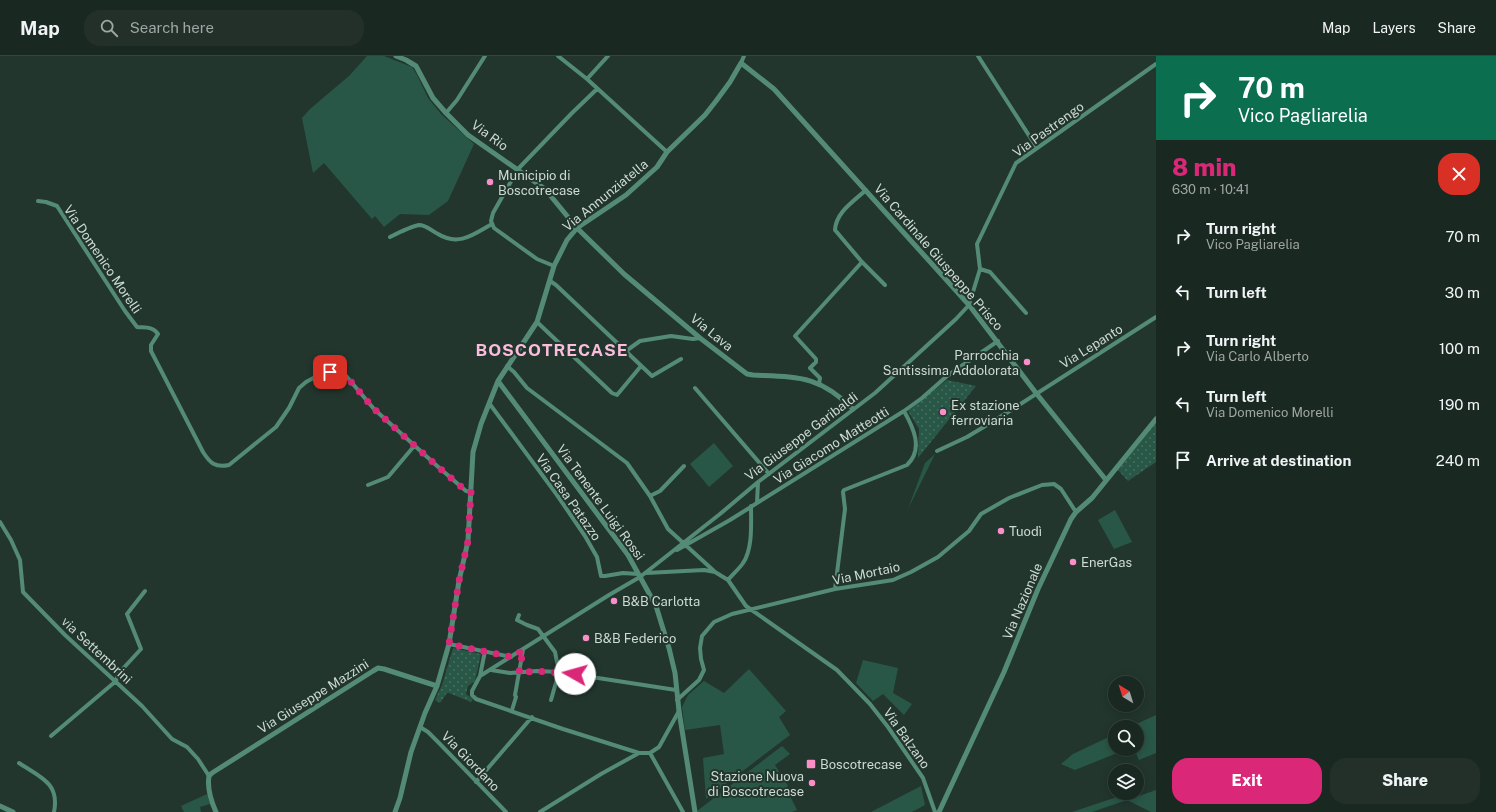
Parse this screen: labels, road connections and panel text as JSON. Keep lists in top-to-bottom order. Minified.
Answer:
{"streets":{"street":["Via Pastrengo","Via Rio","Via Annunziatella","Via Cardinale Giuspeppe Prisco","Via Domenico Morelli","Via Lava","Via Lepanto","Via Giuseppe Garibaldi","Via Giacomo Matteotti","Via Casa Patazzo","Via Tenente Luigi Rossi","Via Mortaio","Via Nazionale","via Settembrini","Via Giuseppe Mazzini","Via Balzano","Via Giordano"]},"crossings":[["Via Pastrengo","Via Cardinale Giuspeppe Prisco"],["Via Pastrengo","Via Giuseppe Garibaldi"],["Via Rio","Via Annunziatella"],["Via Rio","Via Lava"],["Via Annunziatella","Via Cardinale Giuspeppe Prisco"],["Via Annunziatella","Via Domenico Morelli"],["Via Annunziatella","Via Lava"],["Via Annunziatella","Via Casa Patazzo"],["Via Annunziatella","Via Tenente Luigi Rossi"],["Via Annunziatella","Via Giuseppe Mazzini"],["Via Annunziatella","Via Giordano"],["Via Cardinale Giuspeppe Prisco","Via Lepanto"],["Via Cardinale Giuspeppe Prisco","Via Giuseppe Garibaldi"],["Via Cardinale Giuspeppe Prisco","Via Giacomo Matteotti"],["Via Cardinale Giuspeppe Prisco","Via Nazionale"],["Via Lava","Via Giuseppe Garibaldi"],["Via Giuseppe Garibaldi","Via Giacomo Matteotti"],["Via Casa Patazzo","Via Tenente Luigi Rossi"],["Via Tenente Luigi Rossi","Via Mortaio"],["Via Mortaio","Via Nazionale"],["Via Mortaio","Via Balzano"],["via Settembrini","Via Giuseppe Mazzini"]],"districts":["BOSCOTRECASE"],"places":{"other":["Municipio di Boscotrecase","Parrocchia Santissima Addolorata","Ex stazione ferroviaria","Tuodì","EnerGas","B&B Carlotta","B&B Federico","Stazione Nuova di Boscotrecase"],"transit":["Boscotrecase"]},"north":"top left","page":{"header":"Map","search":"Search here","nav":["Map","Layers","Share"],"turn":["70 m","Vico Pagliarelia"],"heading":["8 min","630 m · 10:41"],"list":[{"name":"Turn right","note":"Vico Pagliarelia","value":"70 m"},{"name":"Turn left","value":"30 m"},{"name":"Turn right","note":"Via Carlo Alberto","value":"100 m"},{"name":"Turn left","note":"Via Domenico Morelli","value":"190 m"},{"name":"Arrive at destination","value":"240 m"}],"buttons":["Exit","Share"]}}
